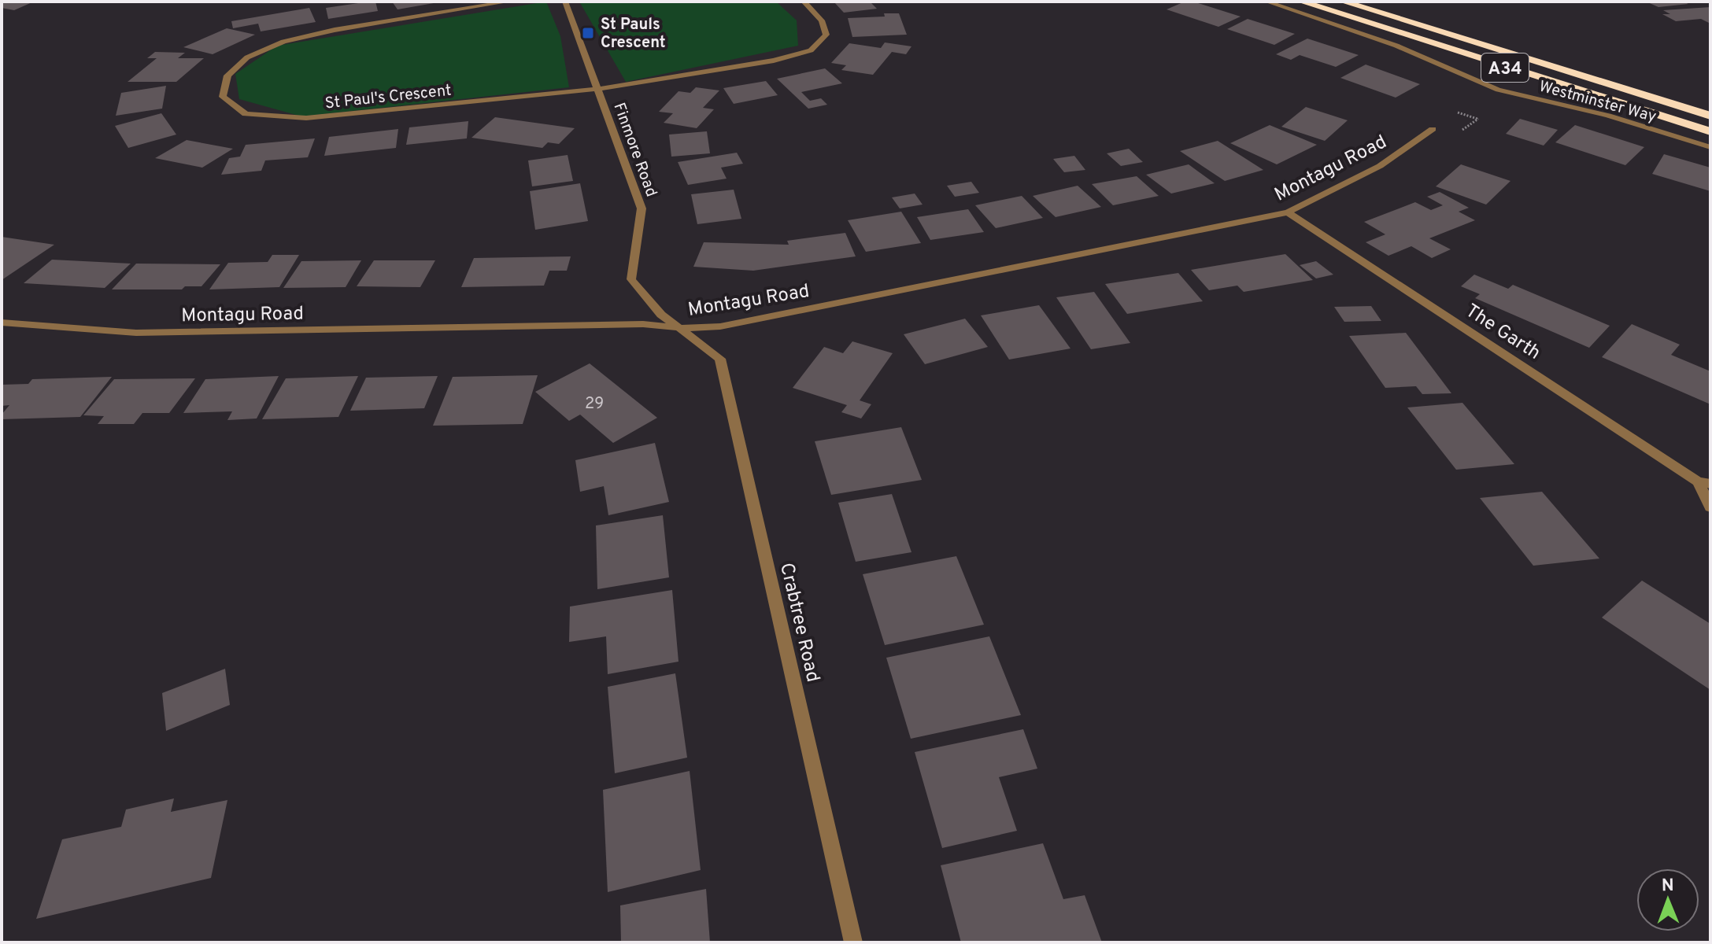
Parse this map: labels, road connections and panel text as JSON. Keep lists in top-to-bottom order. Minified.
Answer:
{"streets":{"highway":["A34"],"street":["St Paul's Crescent","Westminster Way","Finmore Road","Montagu Road","The Garth","Crabtree Road"]},"crossings":[["St Paul's Crescent","Finmore Road"],["Finmore Road","Montagu Road"],["Finmore Road","Crabtree Road"],["Montagu Road","The Garth"],["Montagu Road","Crabtree Road"]],"places":{"transit":["St Pauls Crescent"]},"house_numbers":["29"],"north":"top"}
